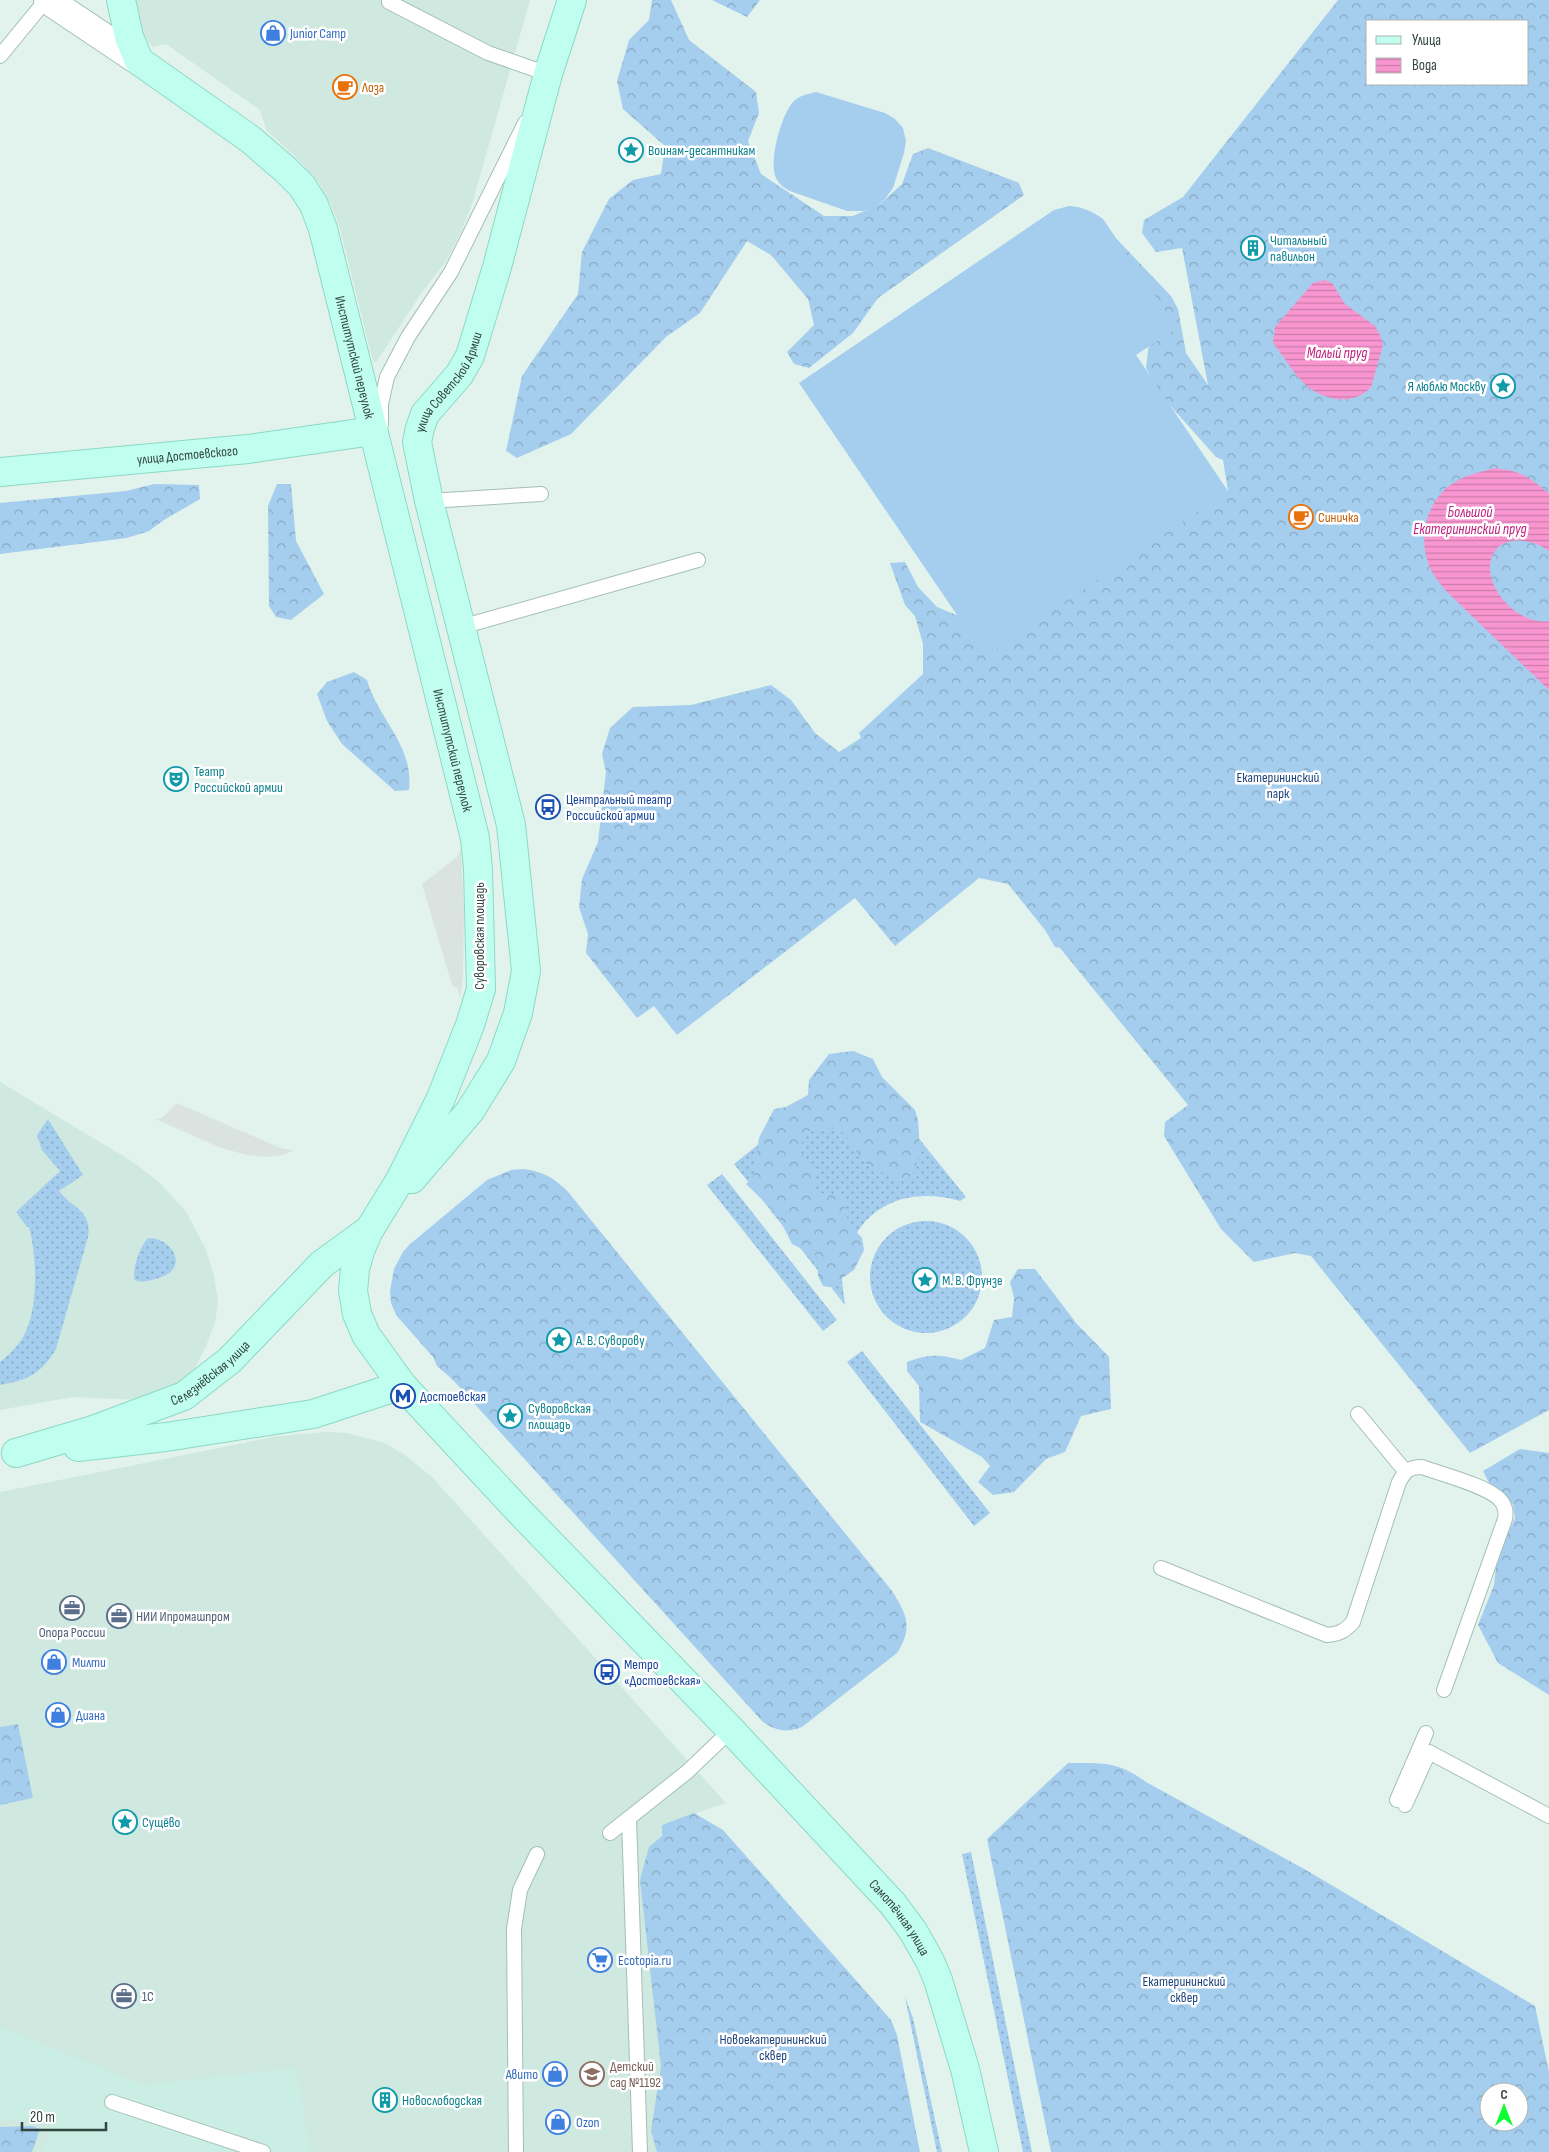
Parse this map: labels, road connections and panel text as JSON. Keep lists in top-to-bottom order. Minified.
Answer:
{"streets":{"main road":["Институтский переулок","улица Советской Армии","улица Достоевского","Суворовская площадь","Селезнёвская улица","Самотёчная улица"]},"crossings":[["Институтский переулок","улица Достоевского"],["Институтский переулок","Суворовская площадь"],["улица Советской Армии","Суворовская площадь"],["улица Советской Армии","Селезнёвская улица"],["Суворовская площадь","Селезнёвская улица"],["Суворовская площадь","Самотёчная улица"]],"water":["Малый пруд","Большой Екатерининский пруд"],"parks":["Екатерининский парк","Екатерининский сквер","Новоекатерининский сквер"],"places":{"shop":["Junior Camp","Милти","Диана","Авито","Ozon"],"cafe":["Лоза","Синичка"],"place":["Воинам-десантникам","Я люблю Москву","М. В. Фрунзе","А. В. Суворову","Суворовская площадь","Сущёво"],"building":["Читальный павильон","Новослободская"],"theatre":["Театр Российской армии"],"bus stop":["Центральный театр Российской армии","Метро «Достоевская»"],"metro station":["Достоевская"],"office":["Опора России","НИИ Ипромашпром","1С"],"supermarket":["Ecotopia.ru"],"school or university":["Детский сад №1192"]},"legend":["Улица","Вода"],"scale_bar":"20 m","north":"top"}
